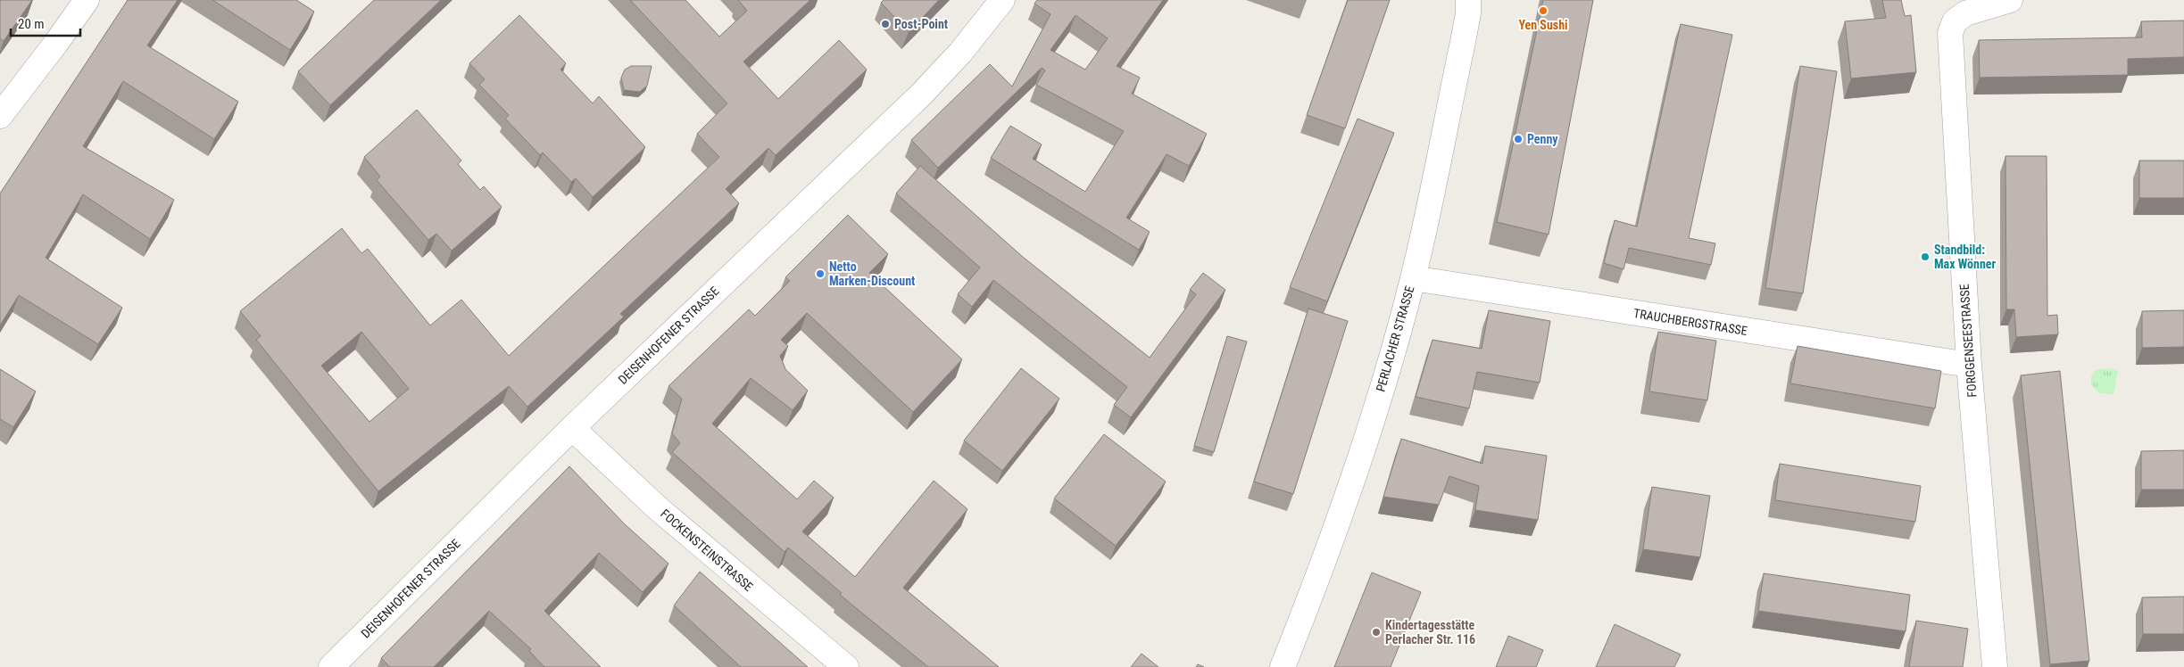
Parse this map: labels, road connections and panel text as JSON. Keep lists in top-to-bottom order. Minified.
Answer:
{"streets":{"street":["TRAUCHBERGSTRASSE","DEISENHOFENER STRASSE","PERLACHER STRASSE","FORGGENSEESTRASSE","FOCKENSTEINSTRASSE"]},"crossings":[["TRAUCHBERGSTRASSE","PERLACHER STRASSE"],["TRAUCHBERGSTRASSE","FORGGENSEESTRASSE"],["DEISENHOFENER STRASSE","FOCKENSTEINSTRASSE"]],"places":["Yen Sushi","Post-Point","Penny","Standbild: Max Wönner","Netto Marken-Discount","Kindertagesstätte Perlacher Str. 116"],"scale_bar":"20 m"}
